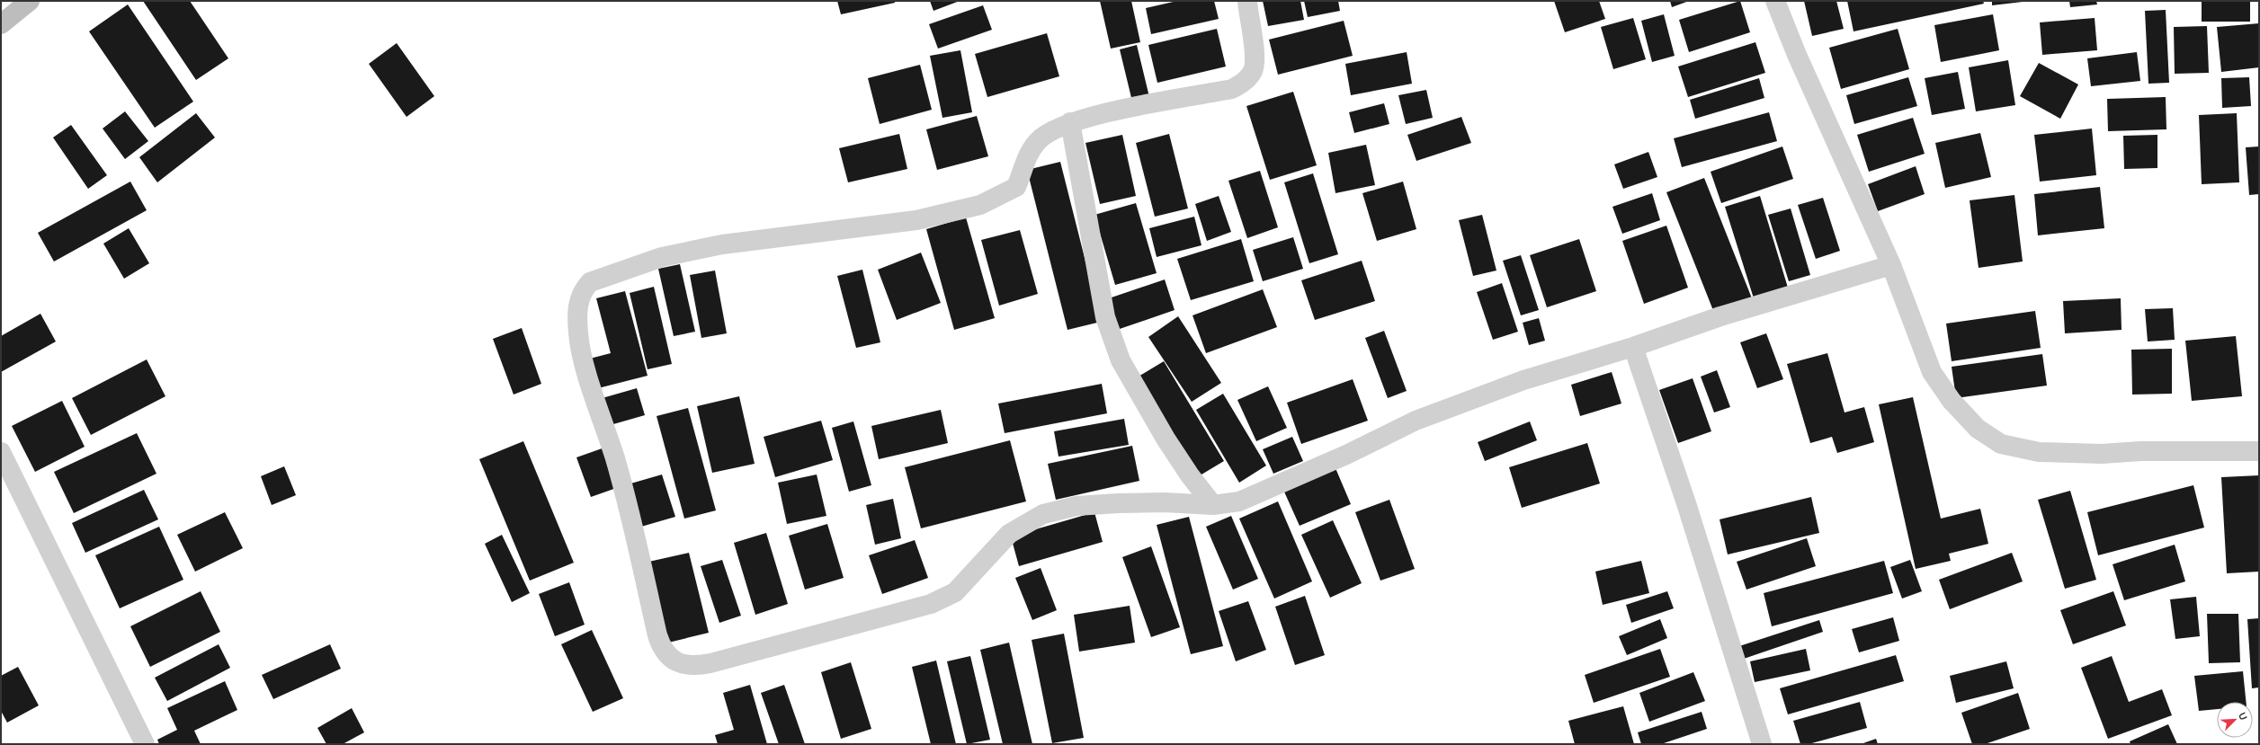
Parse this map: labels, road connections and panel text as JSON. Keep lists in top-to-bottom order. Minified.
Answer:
{"north":"top right"}
